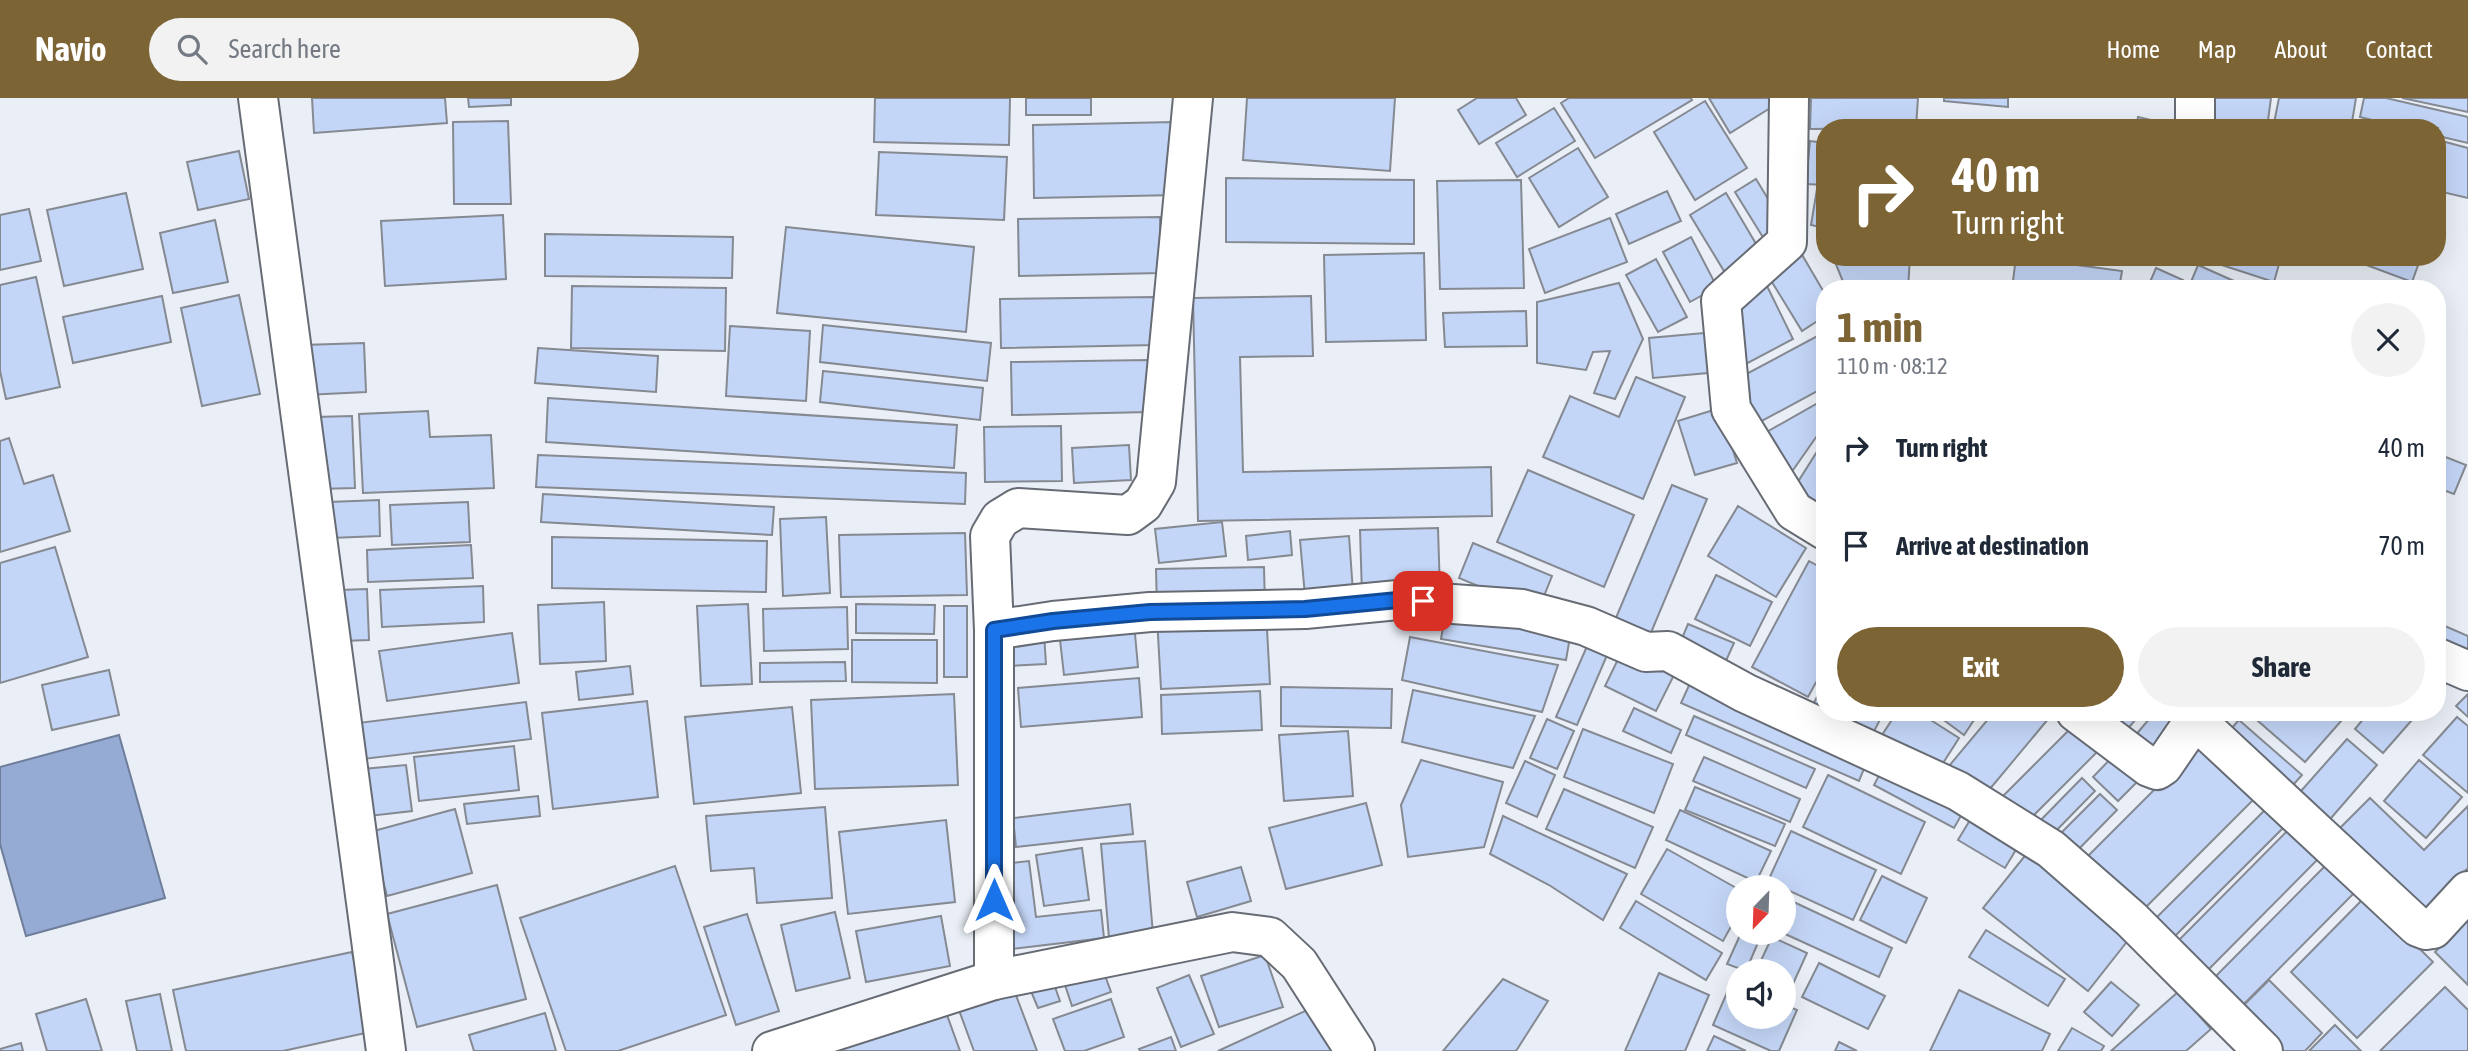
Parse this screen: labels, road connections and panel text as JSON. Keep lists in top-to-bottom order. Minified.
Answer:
{"north":"bottom left","page":{"header":"Navio","search":"Search here","nav":["Home","Map","About","Contact"],"turn":["40 m","Turn right"],"heading":["1 min","110 m · 08:12"],"list":[{"name":"Turn right","value":"40 m"},{"name":"Arrive at destination","value":"70 m"}],"buttons":["Exit","Share"]}}
